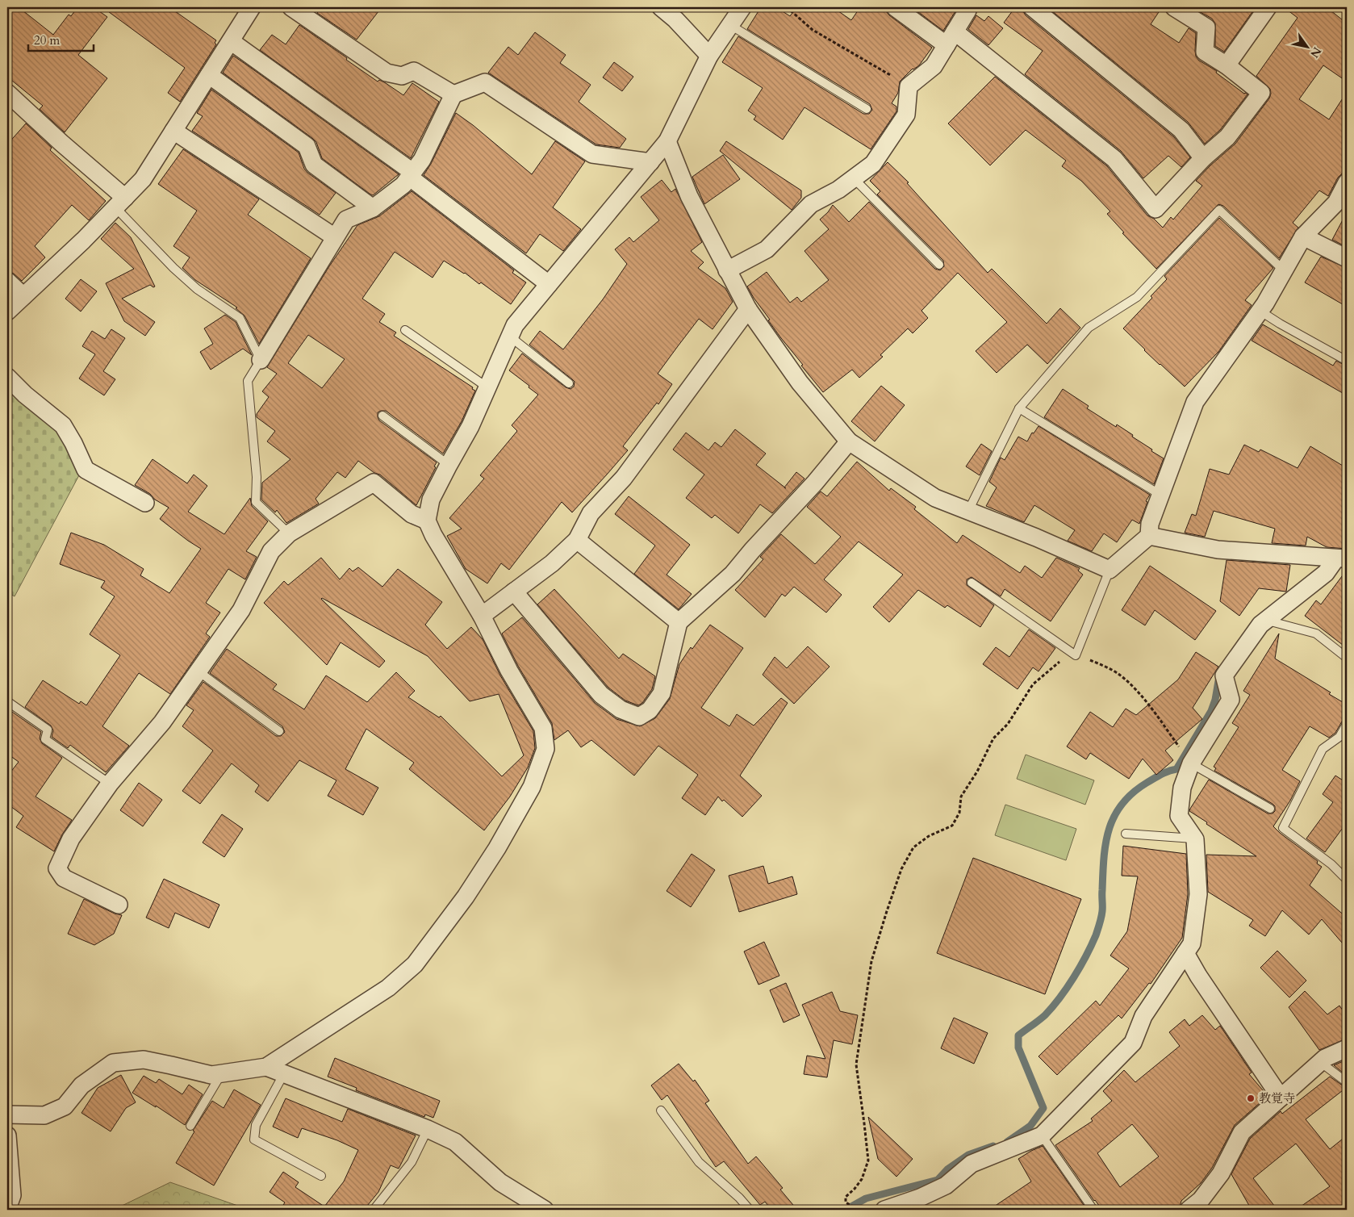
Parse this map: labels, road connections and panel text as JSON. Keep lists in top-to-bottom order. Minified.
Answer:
{"places":["教覚寺"],"scale_bar":"20 m","north":"bottom right"}
